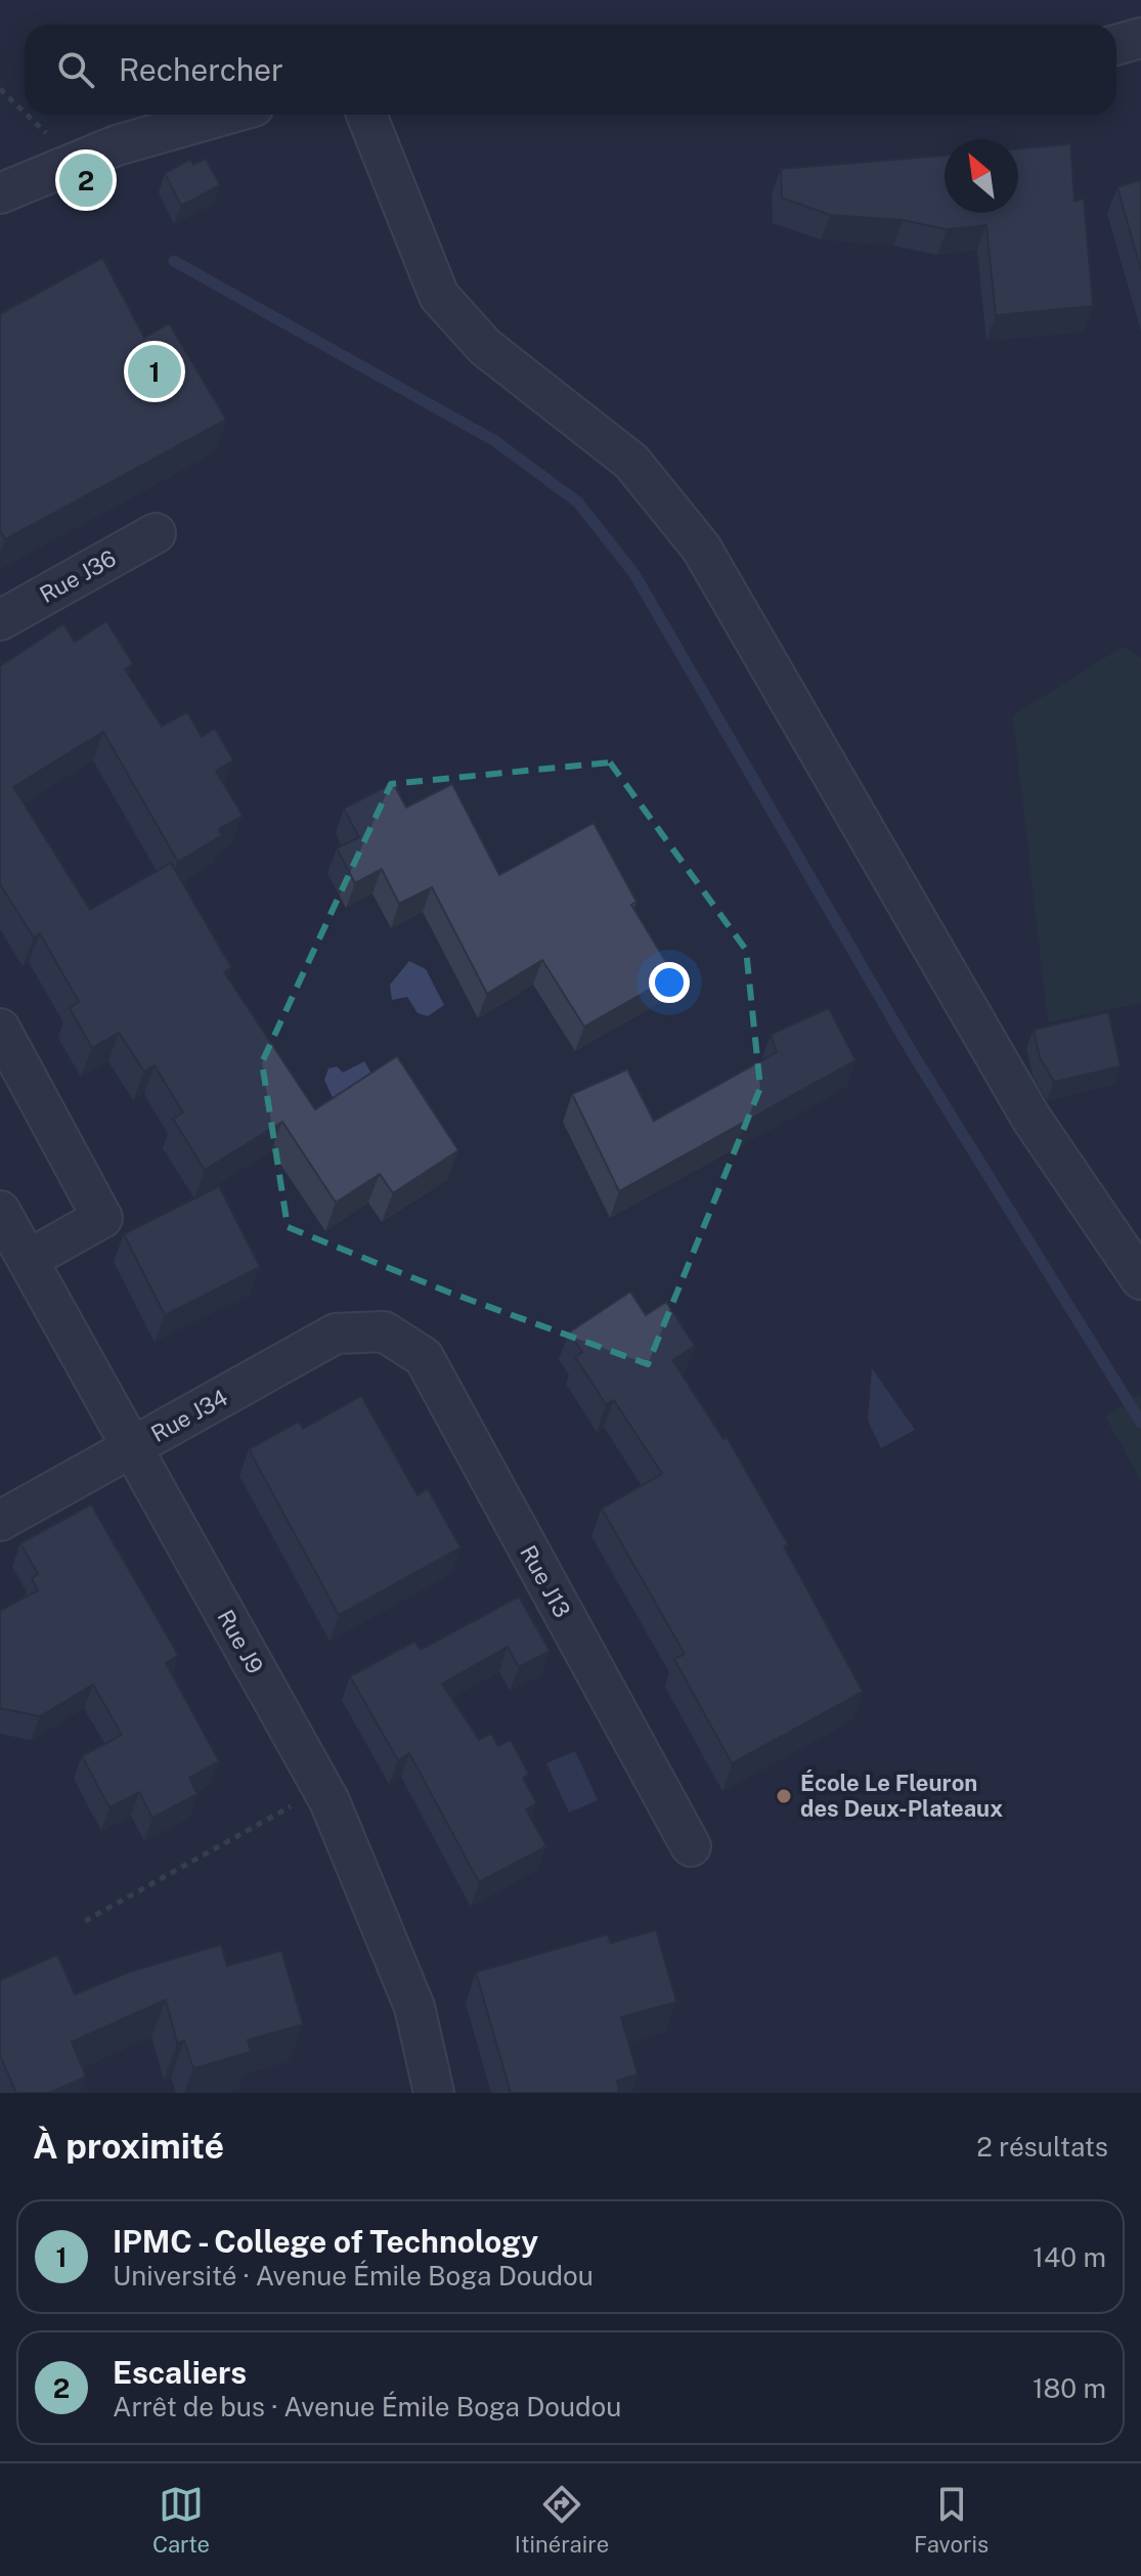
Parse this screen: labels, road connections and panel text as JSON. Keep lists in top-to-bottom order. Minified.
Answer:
{"streets":{"street":["Rue J36","Rue J34","Rue J13","Rue J9"]},"crossings":[["Rue J34","Rue J13"],["Rue J34","Rue J9"]],"places":["École Le Fleuron des Deux-Plateaux"],"north":"top left","page":{"search":"Rechercher","pins":["2","1"],"heading":["À proximité","2 résultats"],"list":[{"mark":"1","name":"IPMC - College of Technology","note":"Université · Avenue Émile Boga Doudou","value":"140 m"},{"mark":"2","name":"Escaliers","note":"Arrêt de bus · Avenue Émile Boga Doudou","value":"180 m"}],"nav":["Carte","Itinéraire","Favoris"]}}
